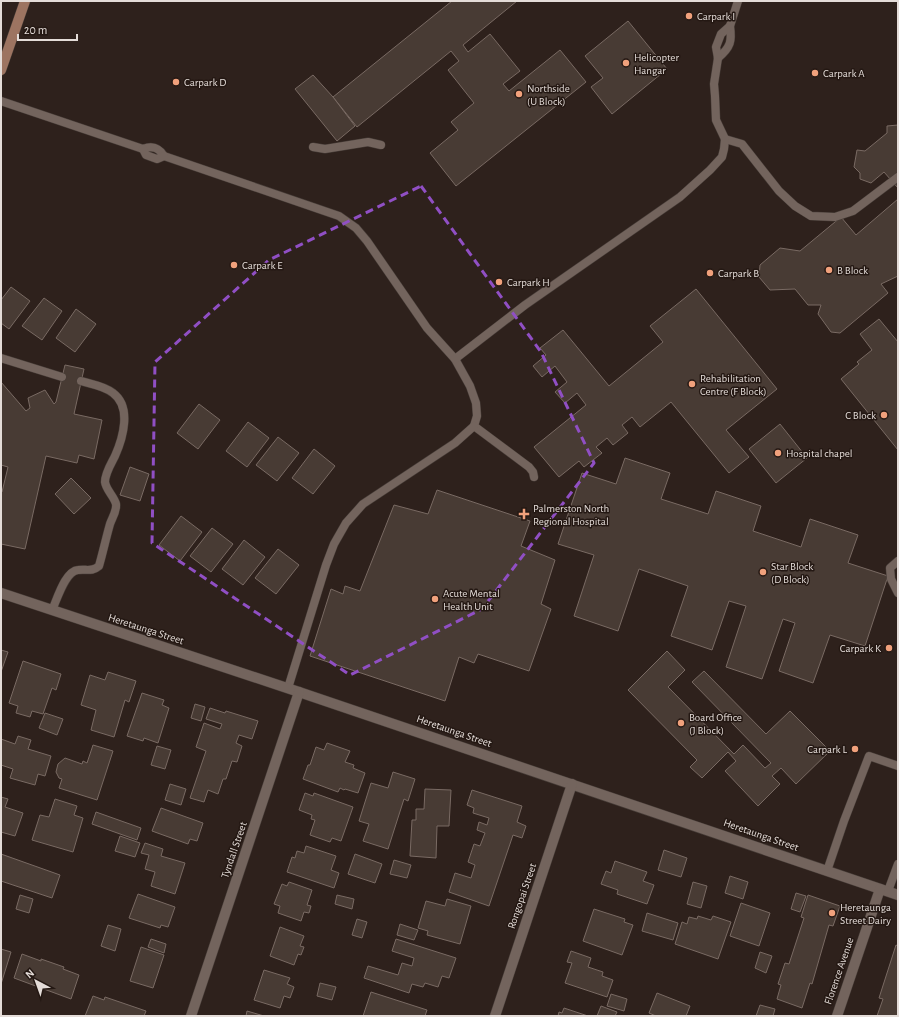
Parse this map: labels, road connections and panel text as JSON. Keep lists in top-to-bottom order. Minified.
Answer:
{"streets":{"street":["Heretaunga Street","Tyndall Street","Rongopai Street","Florence Avenue"]},"crossings":[["Heretaunga Street","Tyndall Street"],["Heretaunga Street","Rongopai Street"],["Heretaunga Street","Florence Avenue"]],"places":{"other":["Carpark I","Helicopter Hangar","Carpark A","Carpark D","Northside (U Block)","Carpark E","B Block","Carpark B","Carpark H","Rehabilitation Centre (F Block)","C Block","Hospital chapel","Star Block (D Block)","Acute Mental Health Unit","Carpark K","Board Office (J Block)","Carpark L","Heretaunga Street Dairy"],"health":["Palmerston North Regional Hospital"]},"scale_bar":"20 m","north":"top left"}
